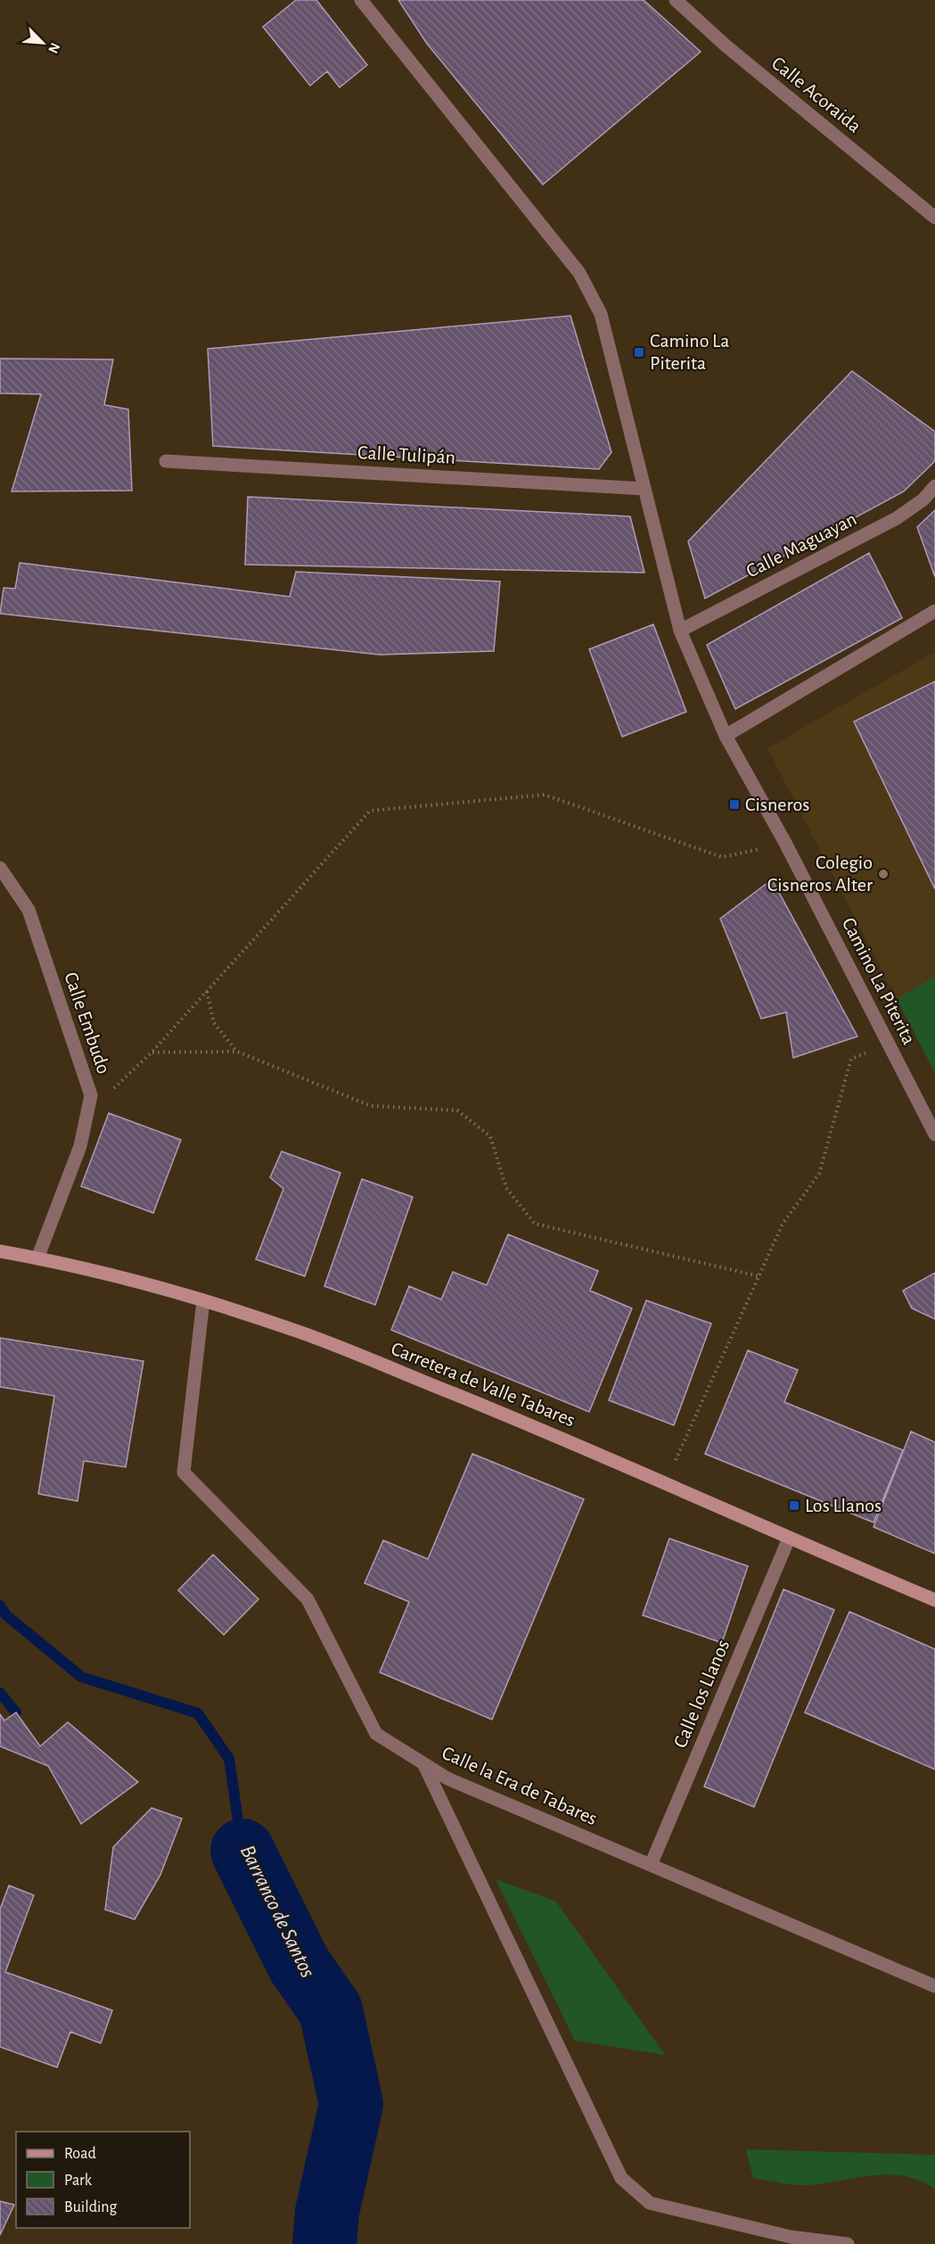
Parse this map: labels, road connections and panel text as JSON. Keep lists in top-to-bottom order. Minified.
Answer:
{"streets":{"main road":["Carretera de Valle Tabares"],"street":["Calle Acoraida","Calle Tulipán","Calle Maguayan","Camino La Piterita","Calle Embudo","Calle los Llanos","Calle la Era de Tabares"]},"crossings":[["Calle Tulipán","Camino La Piterita"],["Calle Maguayan","Camino La Piterita"],["Calle Embudo","Carretera de Valle Tabares"],["Carretera de Valle Tabares","Calle los Llanos"],["Carretera de Valle Tabares","Calle la Era de Tabares"],["Calle los Llanos","Calle la Era de Tabares"]],"water":["Barranco de Santos"],"places":{"transit":["Camino La Piterita","Cisneros","Los Llanos"],"other":["Colegio Cisneros Alter"]},"legend":["Road","Park","Building"],"north":"bottom right"}
